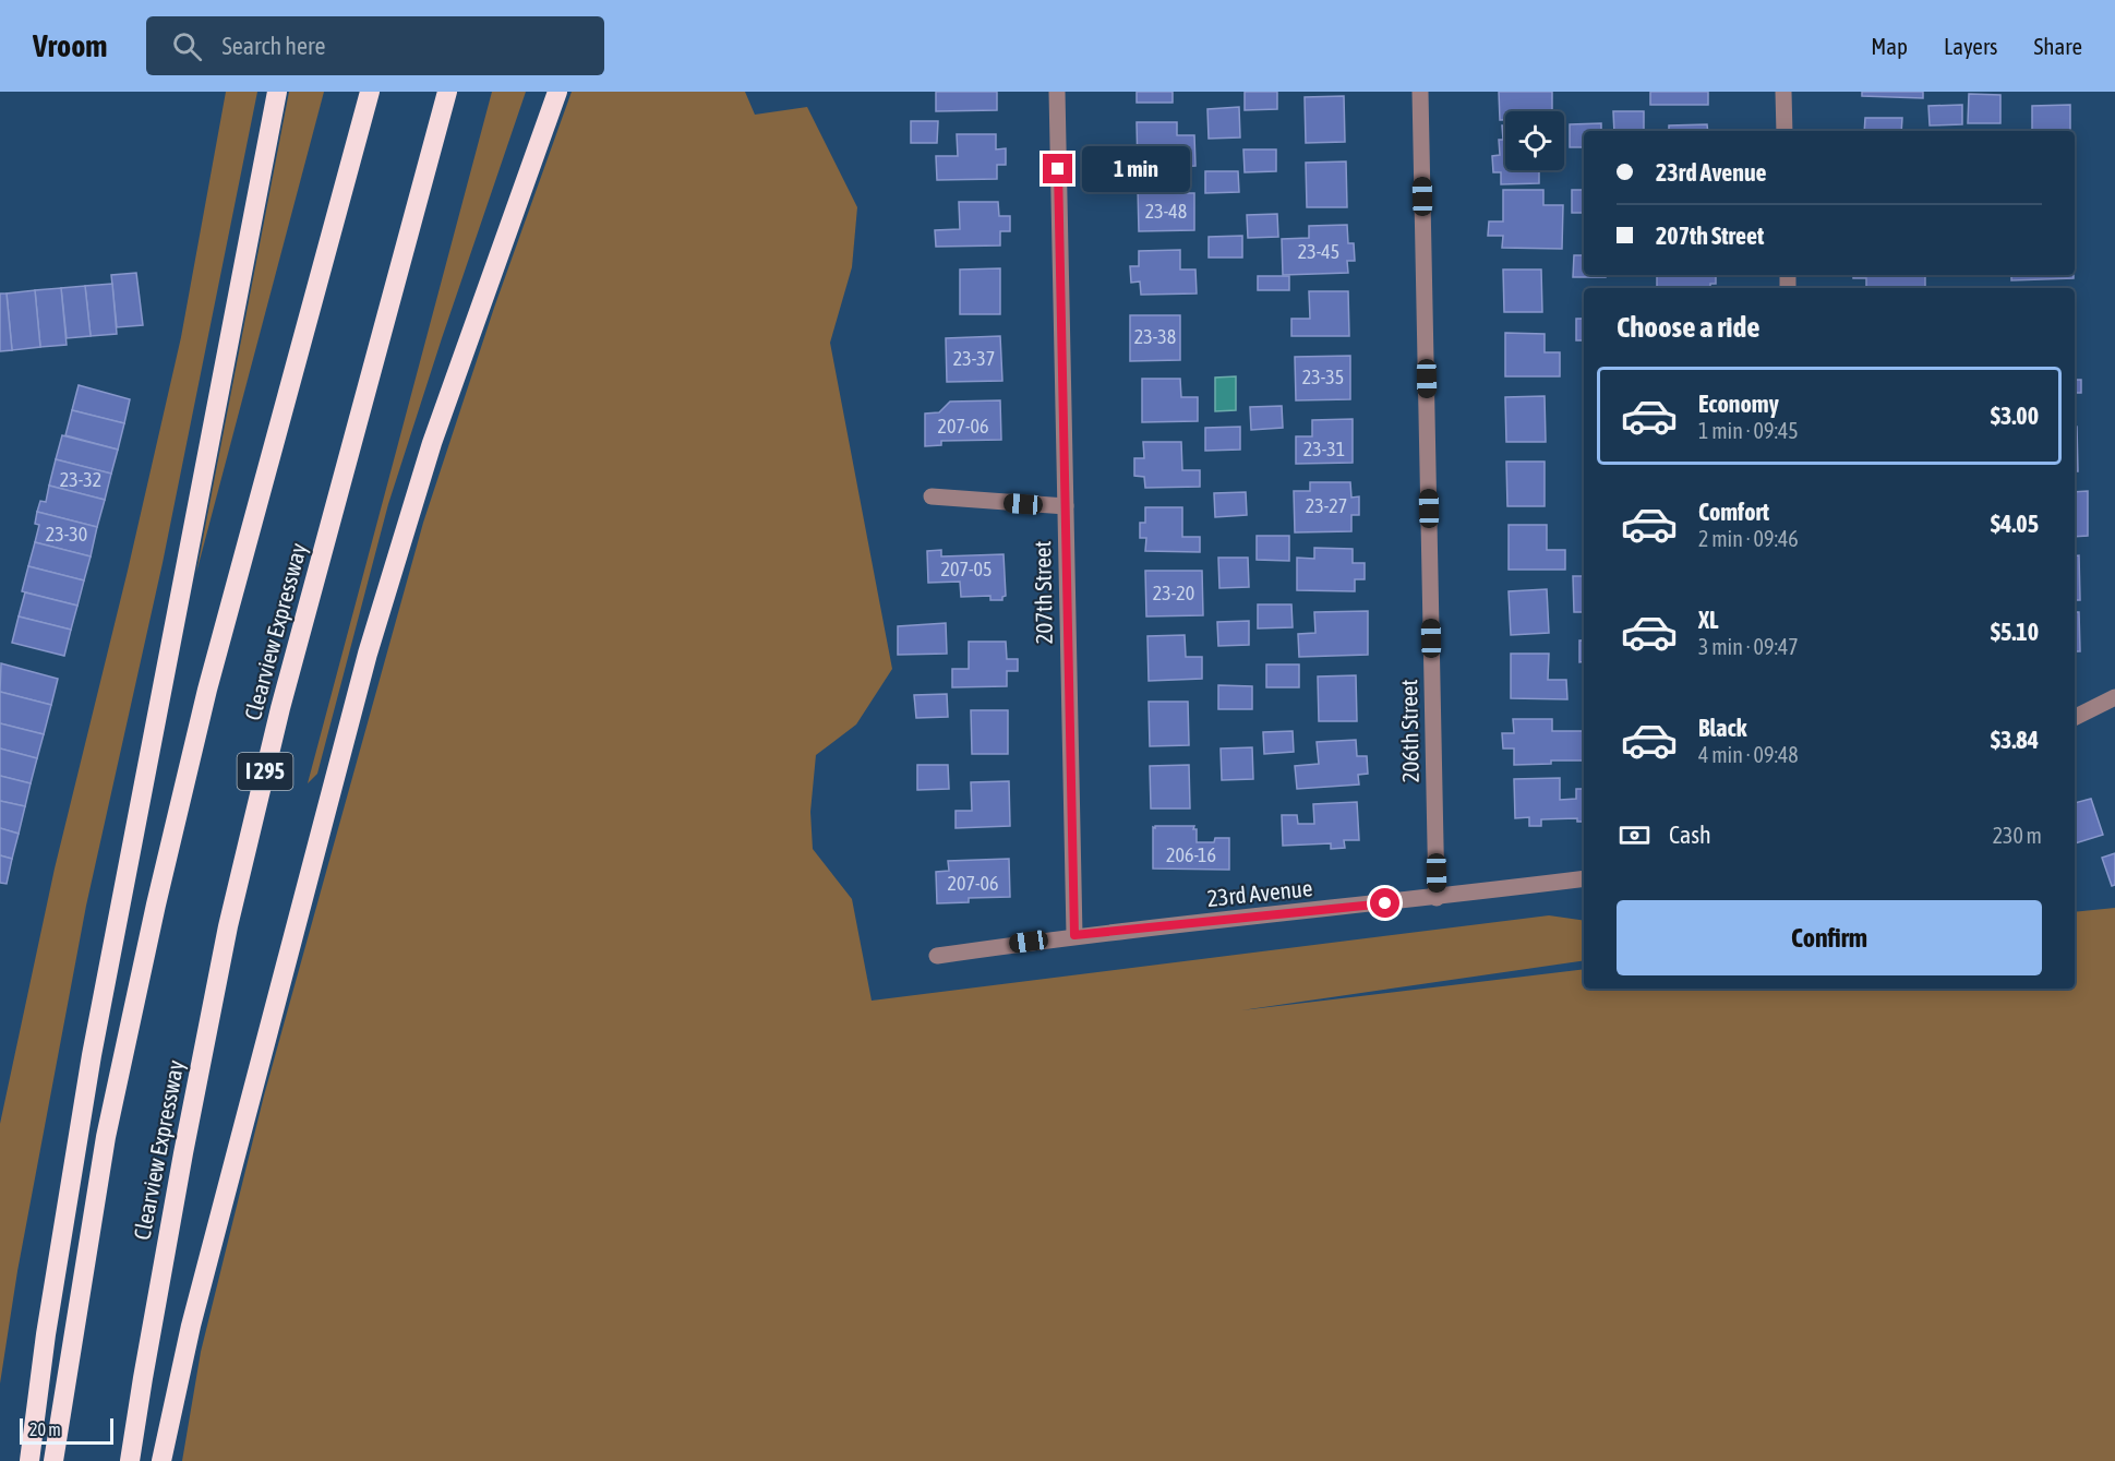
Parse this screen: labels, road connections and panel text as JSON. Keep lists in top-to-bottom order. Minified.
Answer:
{"streets":{"highway":["Clearview Expressway","I 295"],"street":["207th Street","206th Street","23rd Avenue"]},"crossings":[["207th Street","23rd Avenue"],["206th Street","23rd Avenue"]],"house_numbers":["23-48","23-45","23-38","23-37","23-35","207-06","23-31","23-32","23-27","23-30","207-05","23-20","206-16","207-06"],"scale_bar":"20 m","page":{"header":"Vroom","search":"Search here","nav":["Map","Layers","Share"],"banner":["23rd Avenue","207th Street"],"bubble":"1 min","heading":"Choose a ride","list":[{"name":"Economy","note":"1 min · 09:45","value":"$3.00"},{"name":"Comfort","note":"2 min · 09:46","value":"$4.05"},{"name":"XL","note":"3 min · 09:47","value":"$5.10"},{"name":"Black","note":"4 min · 09:48","value":"$3.84"}],"pay":["Cash","230 m"],"buttons":"Confirm","scale":"20 m"}}
